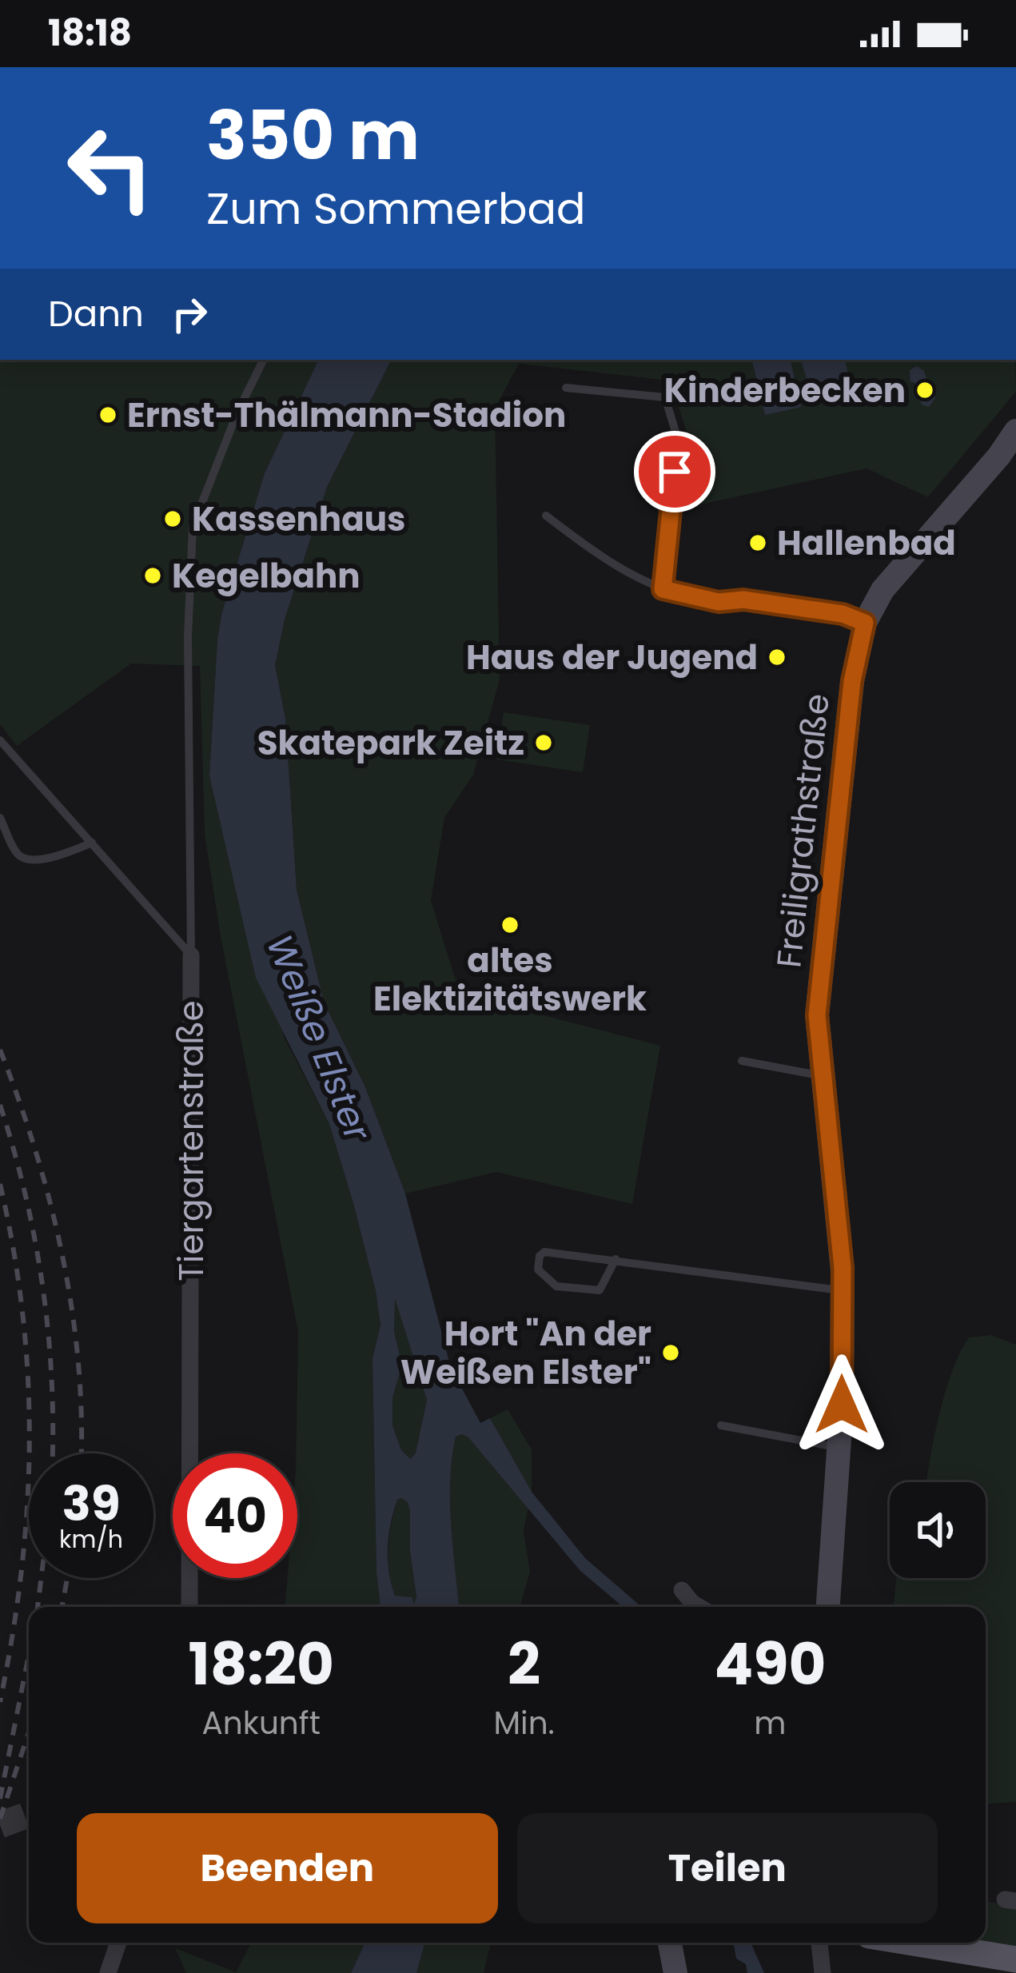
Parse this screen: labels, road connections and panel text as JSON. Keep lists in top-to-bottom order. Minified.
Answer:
{"streets":{"street":["Freiligrathstraße","Tiergartenstraße"]},"water":["Weiße Elster"],"places":["Kinderbecken","Ernst-Thälmann-Stadion","Kassenhaus","Hallenbad","Kegelbahn","Haus der Jugend","Skatepark Zeitz","altes Elektizitätswerk","Hort \"An der Weißen Elster\""],"page":{"status":"18:18","turn":["350 m","Zum Sommerbad"],"then":"Dann","speed":"39 km/h","limit":"40","eta":["18:20","Ankunft","2","Min.","490","m"],"buttons":["Beenden","Teilen"]}}
